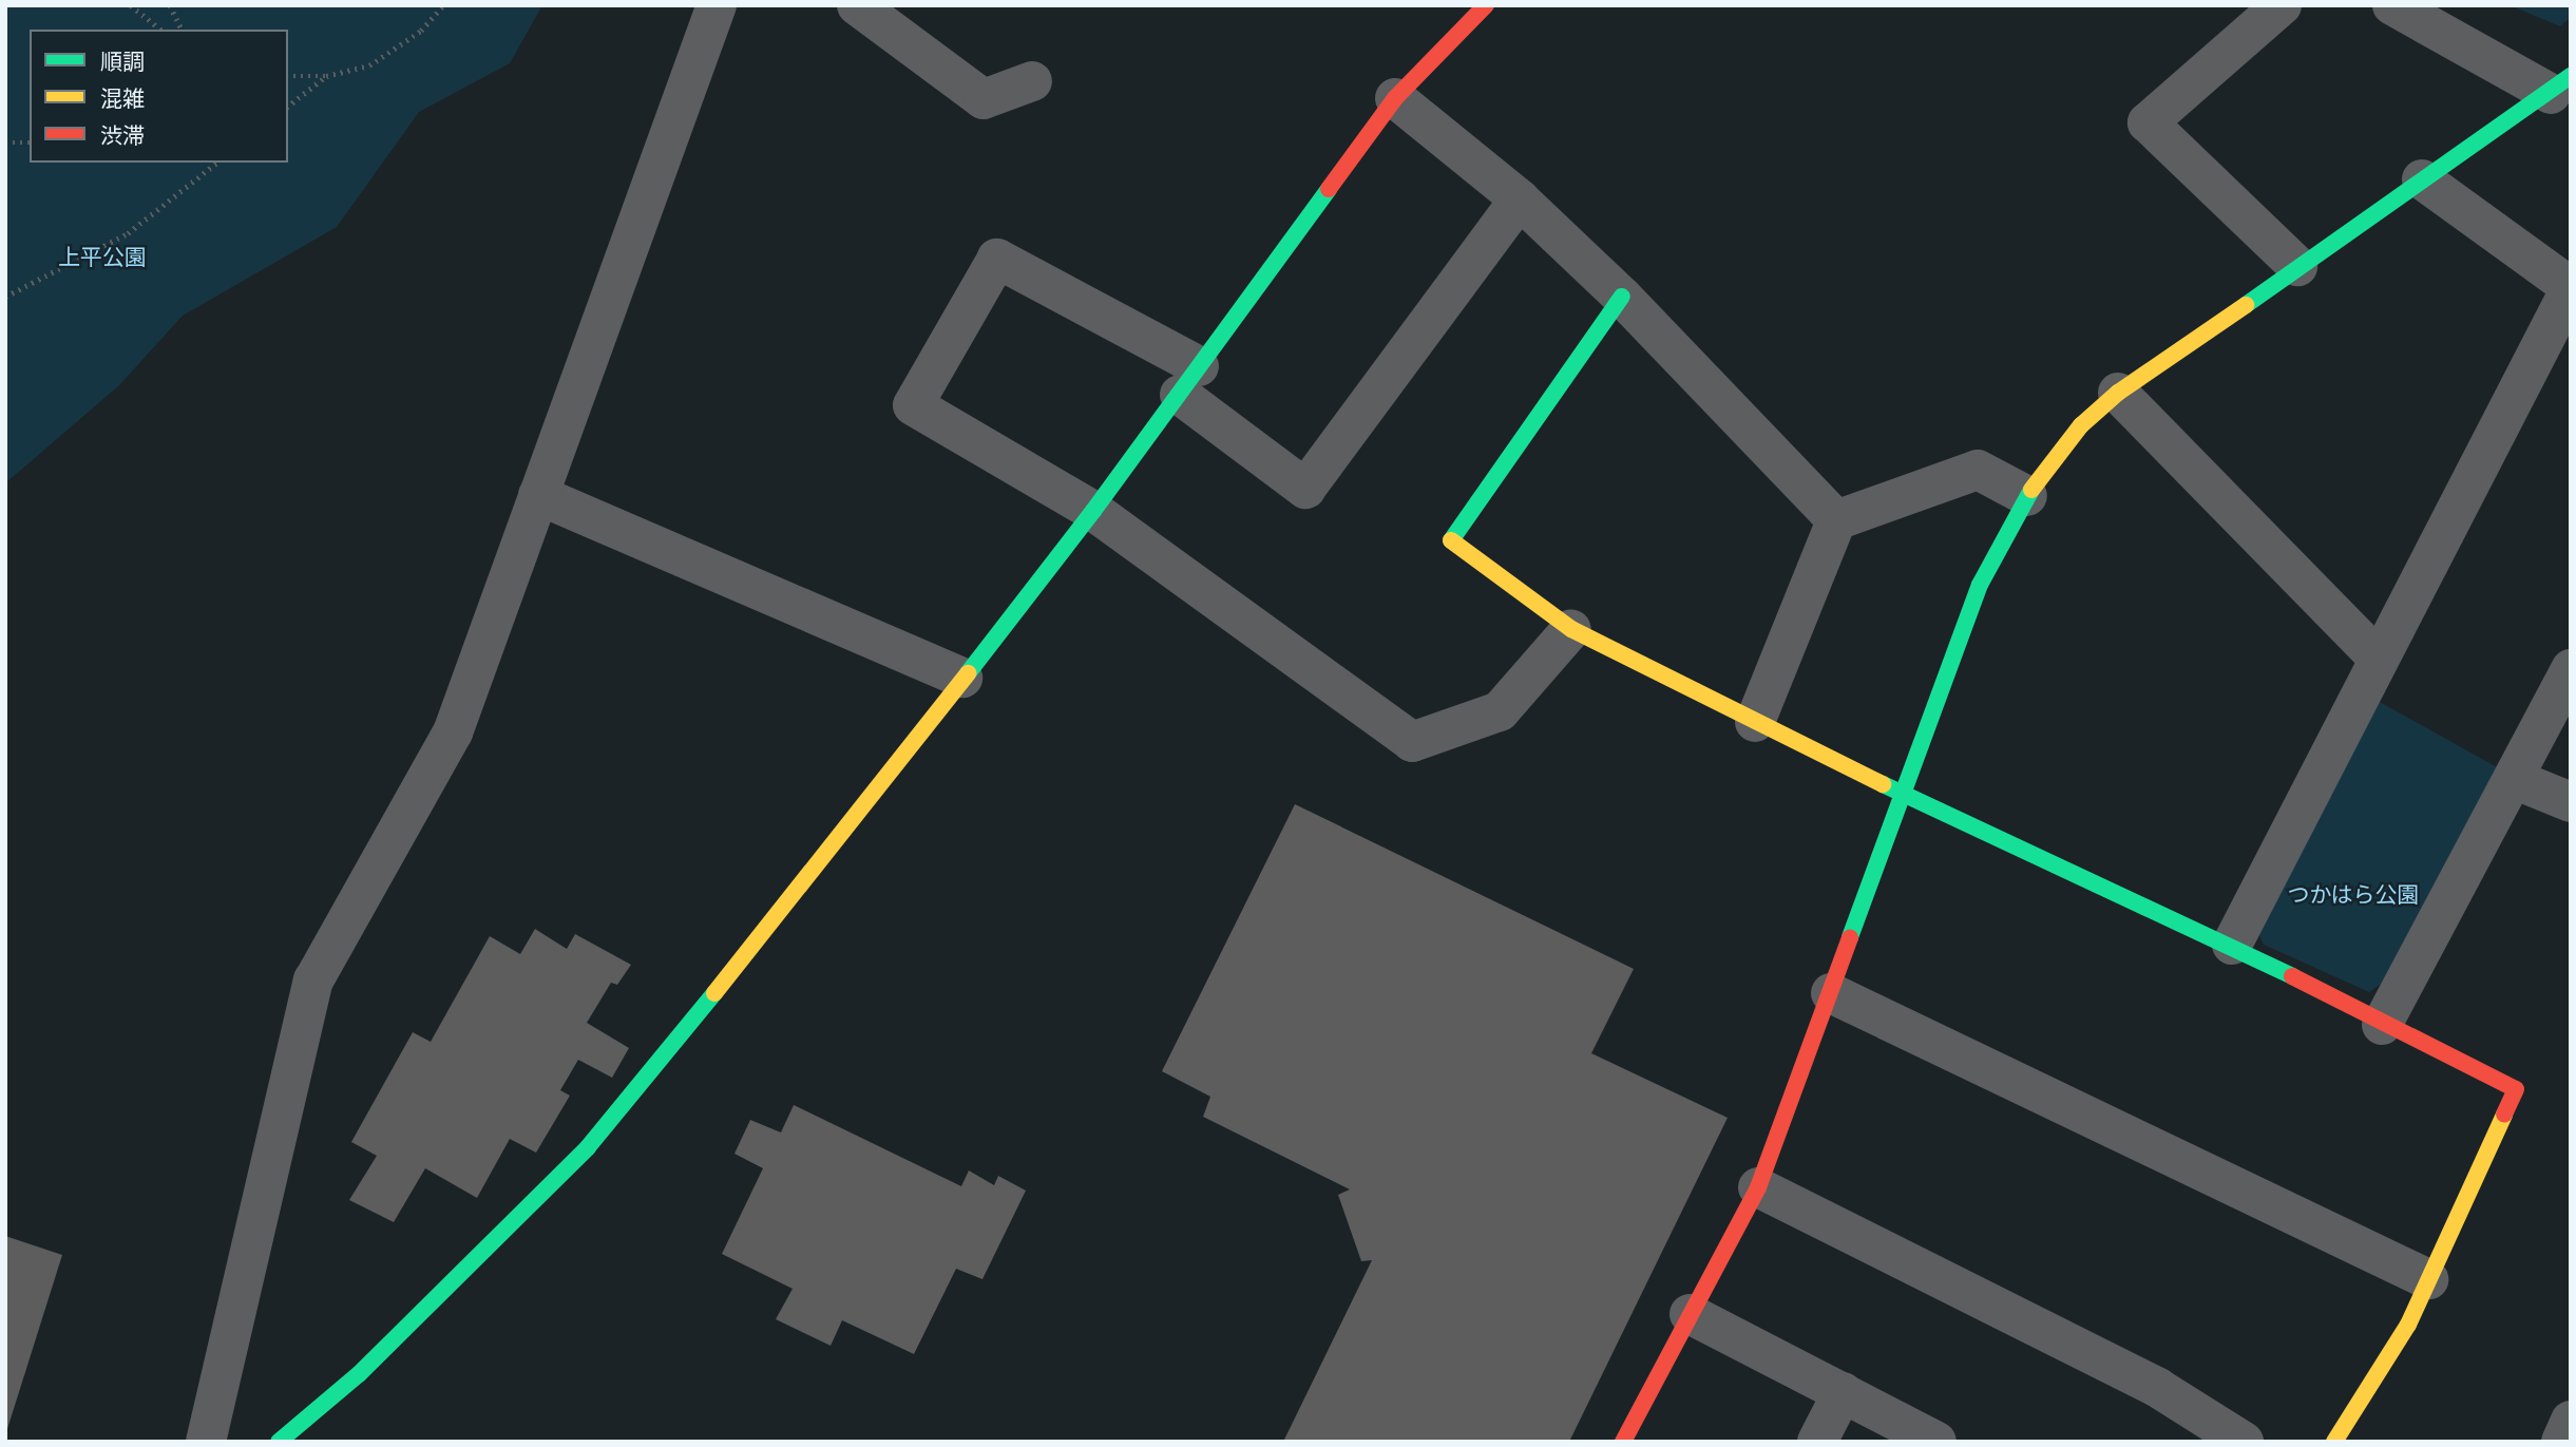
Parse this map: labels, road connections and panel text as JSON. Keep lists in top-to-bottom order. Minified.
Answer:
{"parks":["上平公園","つかはら公園"],"legend":["順調","混雑","渋滞"]}
